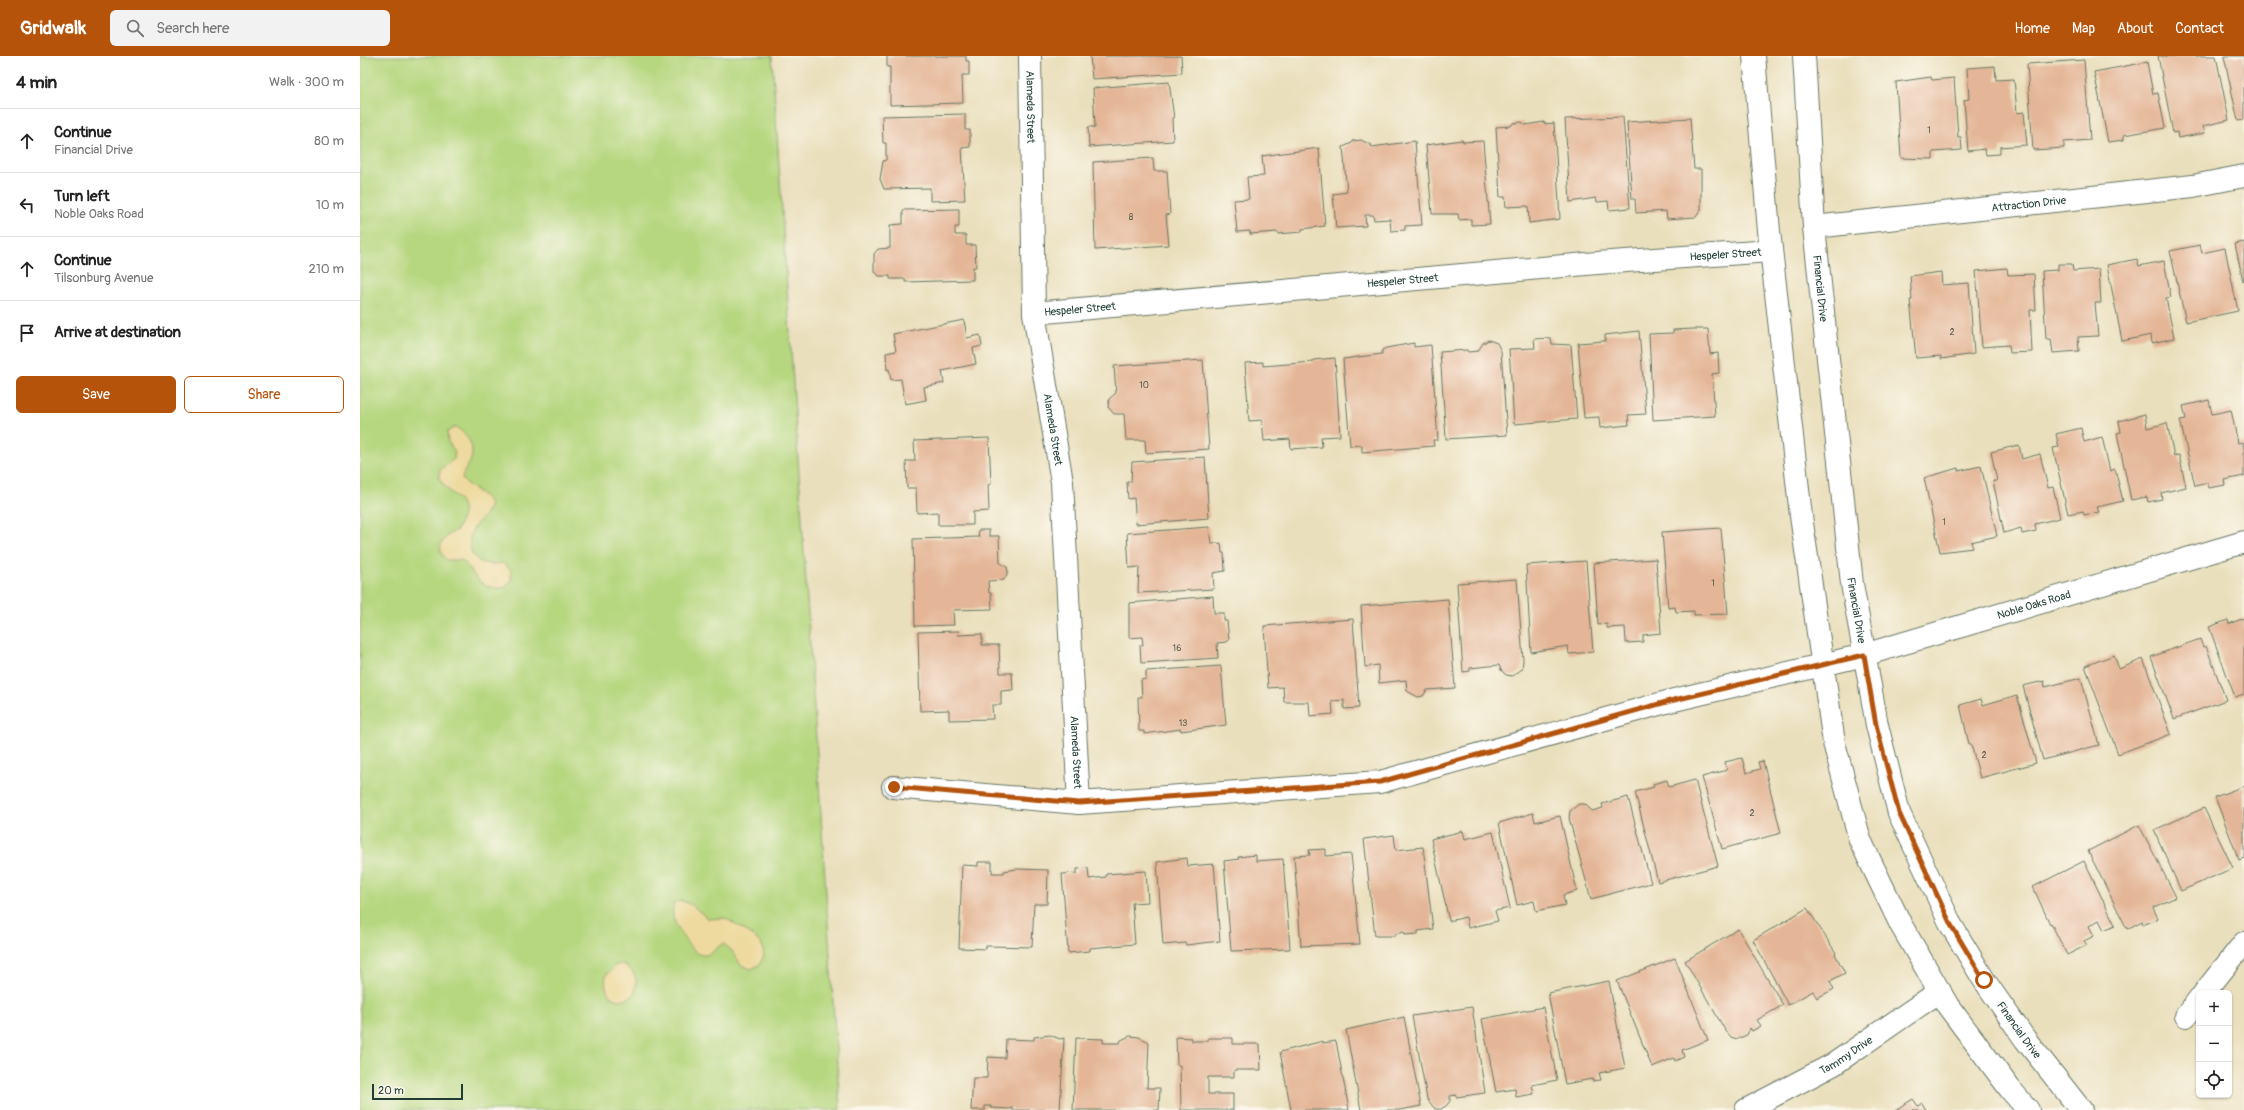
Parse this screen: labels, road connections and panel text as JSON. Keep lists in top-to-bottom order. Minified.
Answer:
{"streets":{"street":["Alameda Street","Attraction Drive","Hespeler Street","Financial Drive","Noble Oaks Road","Tammy Drive"]},"crossings":[["Alameda Street","Hespeler Street"],["Alameda Street","Noble Oaks Road"],["Attraction Drive","Financial Drive"],["Financial Drive","Noble Oaks Road"]],"house_numbers":["1","8","2","10","1","1","16","13","2","2"],"scale_bar":"20 m","page":{"header":"Gridwalk","search":"Search here","nav":["Home","Map","About","Contact"],"heading":["4 min","Walk · 300 m"],"list":[["Continue","Financial Drive","80 m"],["Turn left","Noble Oaks Road","10 m"],["Continue","Tilsonburg Avenue","210 m"],"Arrive at destination"],"buttons":["Save","Share"],"map_buttons":["+","−"],"scale":"20 m"}}
